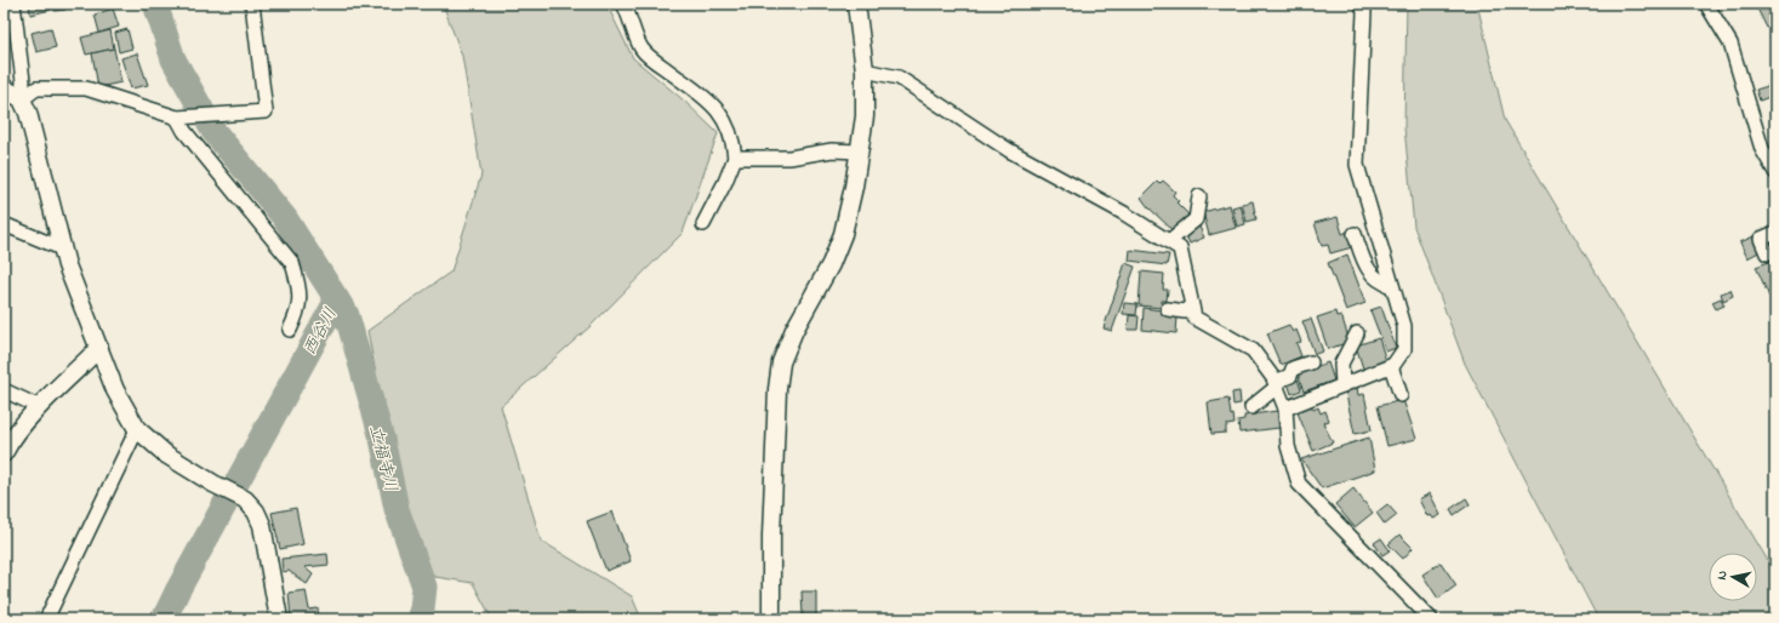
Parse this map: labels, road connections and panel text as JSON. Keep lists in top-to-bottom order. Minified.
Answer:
{"water":["西谷川","立福寺川"],"north":"left"}
